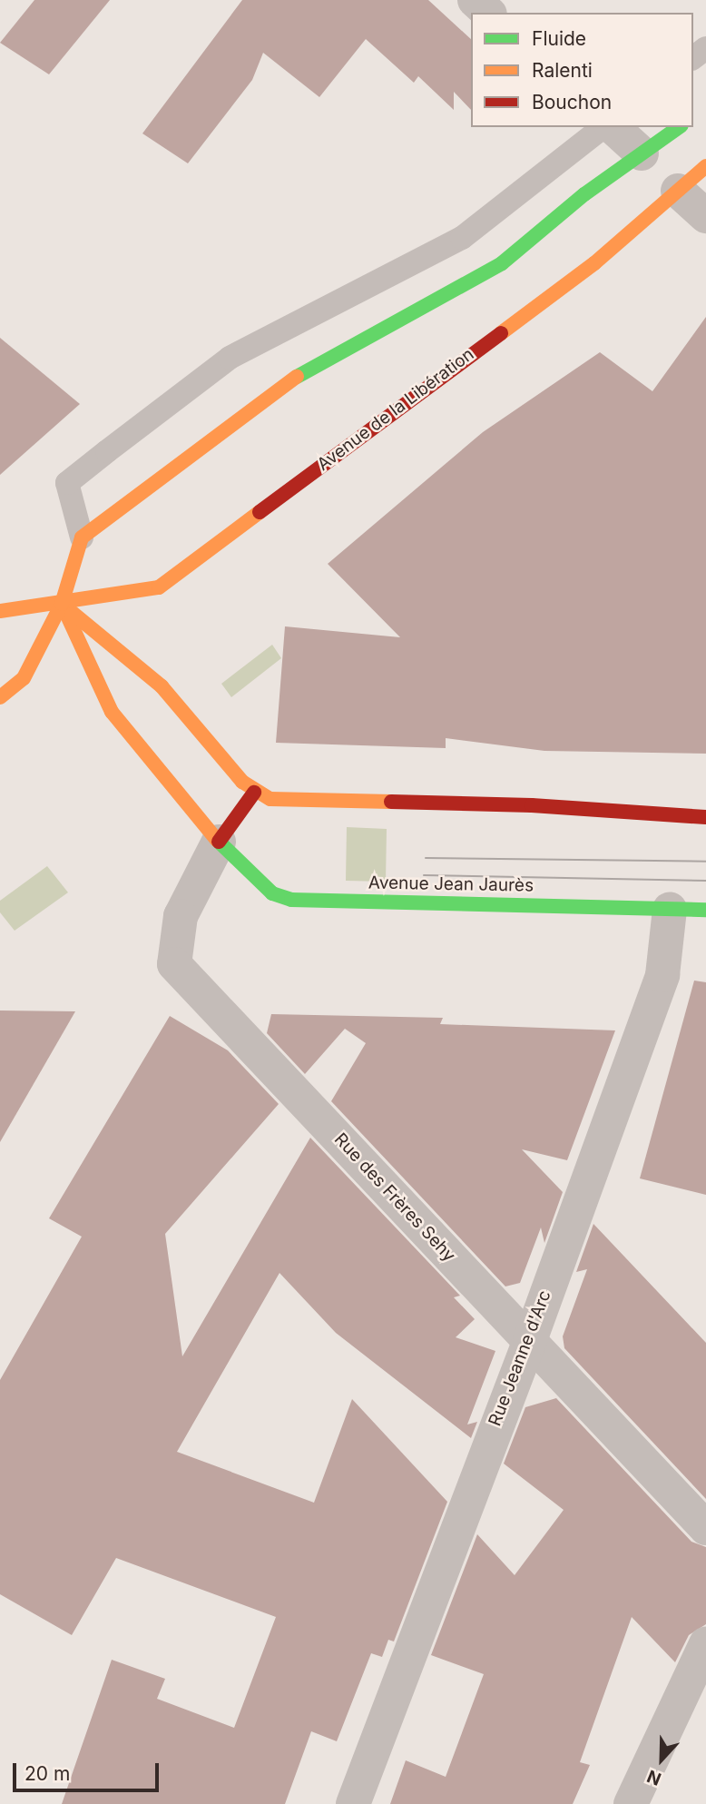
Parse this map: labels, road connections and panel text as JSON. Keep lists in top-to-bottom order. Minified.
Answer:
{"streets":{"main road":["Avenue de la Libération","Avenue Jean Jaurès"],"street":["Rue des Frères Sehy","Rue Jeanne d'Arc"]},"crossings":[["Avenue de la Libération","Avenue Jean Jaurès"],["Avenue Jean Jaurès","Rue des Frères Sehy"],["Avenue Jean Jaurès","Rue Jeanne d'Arc"],["Rue des Frères Sehy","Rue Jeanne d'Arc"]],"legend":["Fluide","Ralenti","Bouchon"],"scale_bar":"20 m","north":"bottom"}
